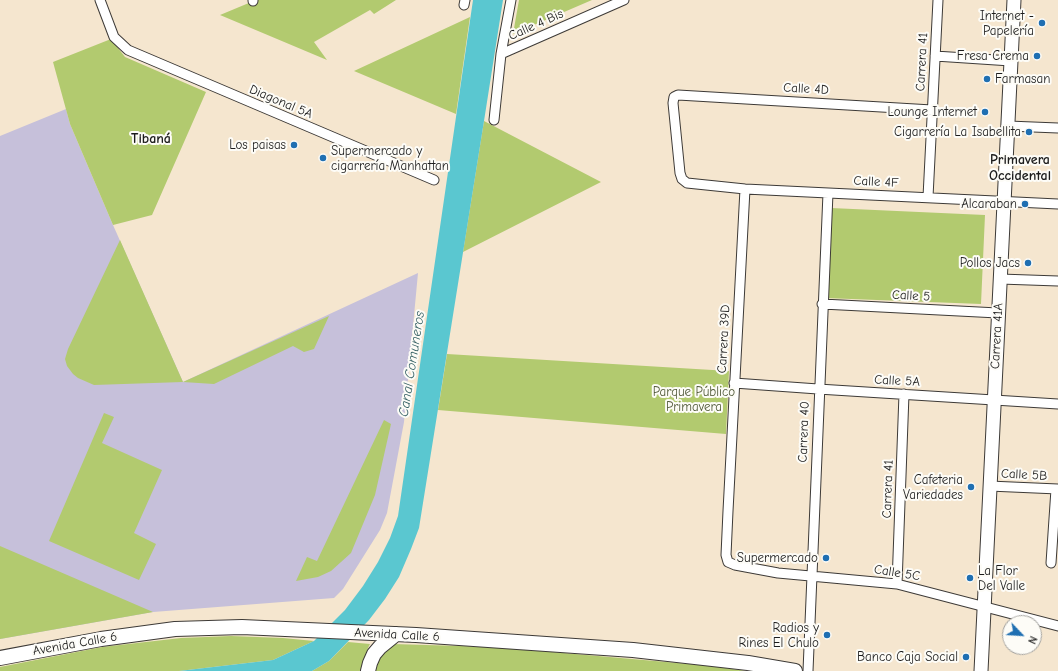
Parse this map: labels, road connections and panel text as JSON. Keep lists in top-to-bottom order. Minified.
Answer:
{"streets":{"main road":["Avenida Calle 6"],"street":["Calle 4 Bis","Carrera 41","Calle 4D","Diagonal 5A","Calle 4F","Calle 5","Carrera 41A","Carrera 39D","Calle 5A","Carrera 40","Calle 5B","Calle 5C"]},"crossings":[["Carrera 41","Calle 4D"],["Carrera 41","Calle 4F"],["Carrera 41","Calle 5A"],["Carrera 41","Calle 5C"],["Calle 4D","Calle 4F"],["Calle 4F","Carrera 41A"],["Calle 4F","Carrera 39D"],["Calle 4F","Carrera 40"],["Calle 5","Carrera 41A"],["Calle 5","Carrera 40"],["Carrera 41A","Calle 5A"],["Carrera 41A","Calle 5B"],["Carrera 41A","Calle 5C"],["Carrera 39D","Calle 5A"],["Carrera 39D","Calle 5C"],["Calle 5A","Carrera 40"],["Carrera 40","Calle 5C"]],"districts":["Tibaná","Primavera Occidental"],"water":["Canal Comuneros"],"parks":["Parque Público Primavera"],"places":["Internet - Papelería","Fresa Crema","Farmasan","Lounge Internet","Cigarrería La Isabellita","Los paisas","Supermercado y cigarrería Manhattan","Alcaraban","Pollos Jacs","Cafeteria Variedades","Supermercado","La Flor Del Valle","Radios y Rines El Chulo","Banco Caja Social"],"north":"bottom right"}
